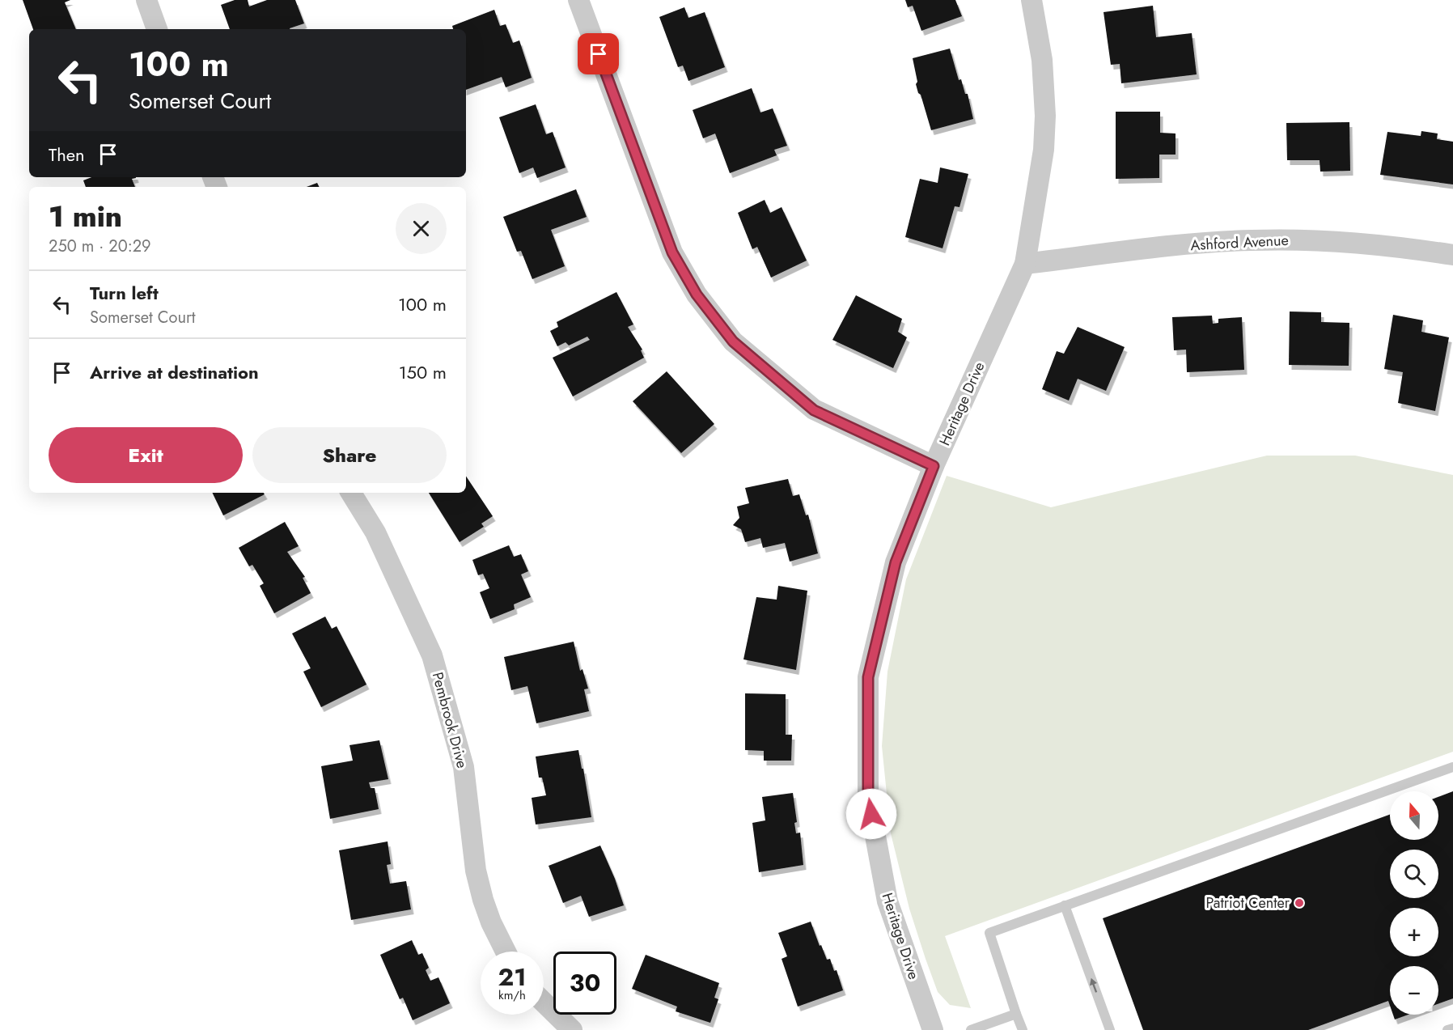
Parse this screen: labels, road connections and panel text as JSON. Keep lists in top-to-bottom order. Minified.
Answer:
{"streets":{"street":["Ashford Avenue","Heritage Drive","Pembrook Drive"]},"crossings":[["Ashford Avenue","Heritage Drive"]],"places":["Patriot Center"],"north":"top","page":{"turn":["100 m","Somerset Court"],"then":"Then","heading":["1 min","250 m · 20:29"],"list":[{"name":"Turn left","note":"Somerset Court","value":"100 m"},{"name":"Arrive at destination","value":"150 m"}],"buttons":["Exit","Share"],"map_buttons":["+","−"],"speed":"21 km/h","limit":"30"}}
